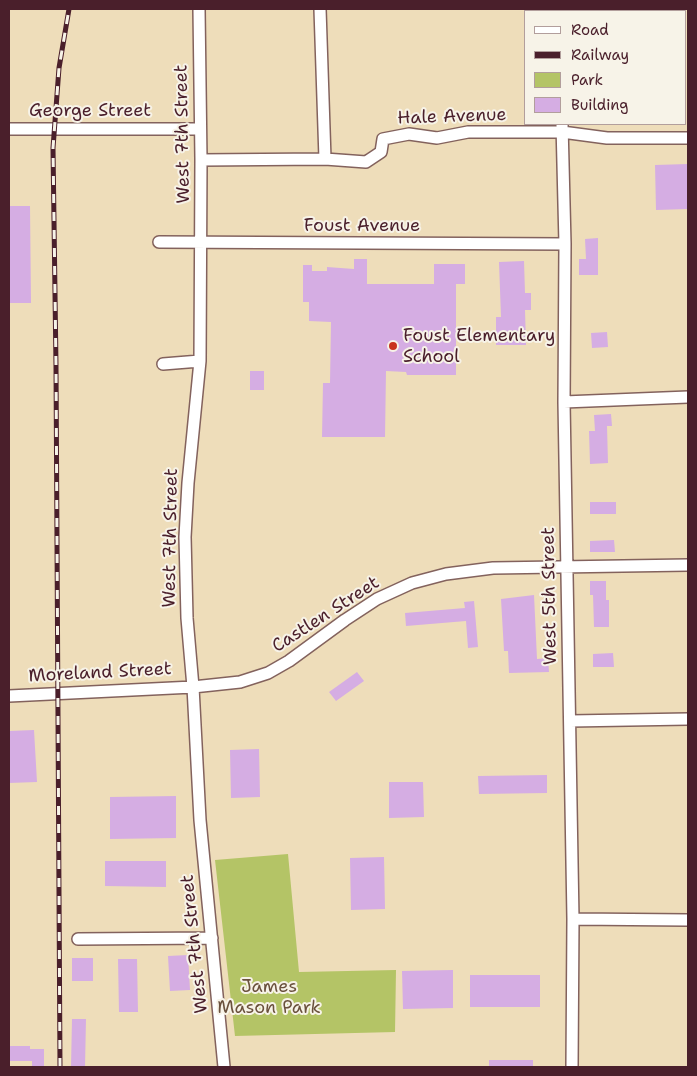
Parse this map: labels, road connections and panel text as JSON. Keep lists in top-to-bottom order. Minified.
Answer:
{"streets":{"street":["George Street","Hale Avenue","West 7th Street","Foust Avenue","West 5th Street","Castlen Street","Moreland Street"]},"crossings":[["George Street","West 7th Street"],["Hale Avenue","West 7th Street"],["Hale Avenue","West 5th Street"],["West 7th Street","Foust Avenue"],["West 7th Street","Castlen Street"],["West 7th Street","Moreland Street"],["Foust Avenue","West 5th Street"],["West 5th Street","Castlen Street"],["Castlen Street","Moreland Street"]],"parks":["James Mason Park"],"places":["Foust Elementary School"],"legend":["Road","Railway","Park","Building"]}
